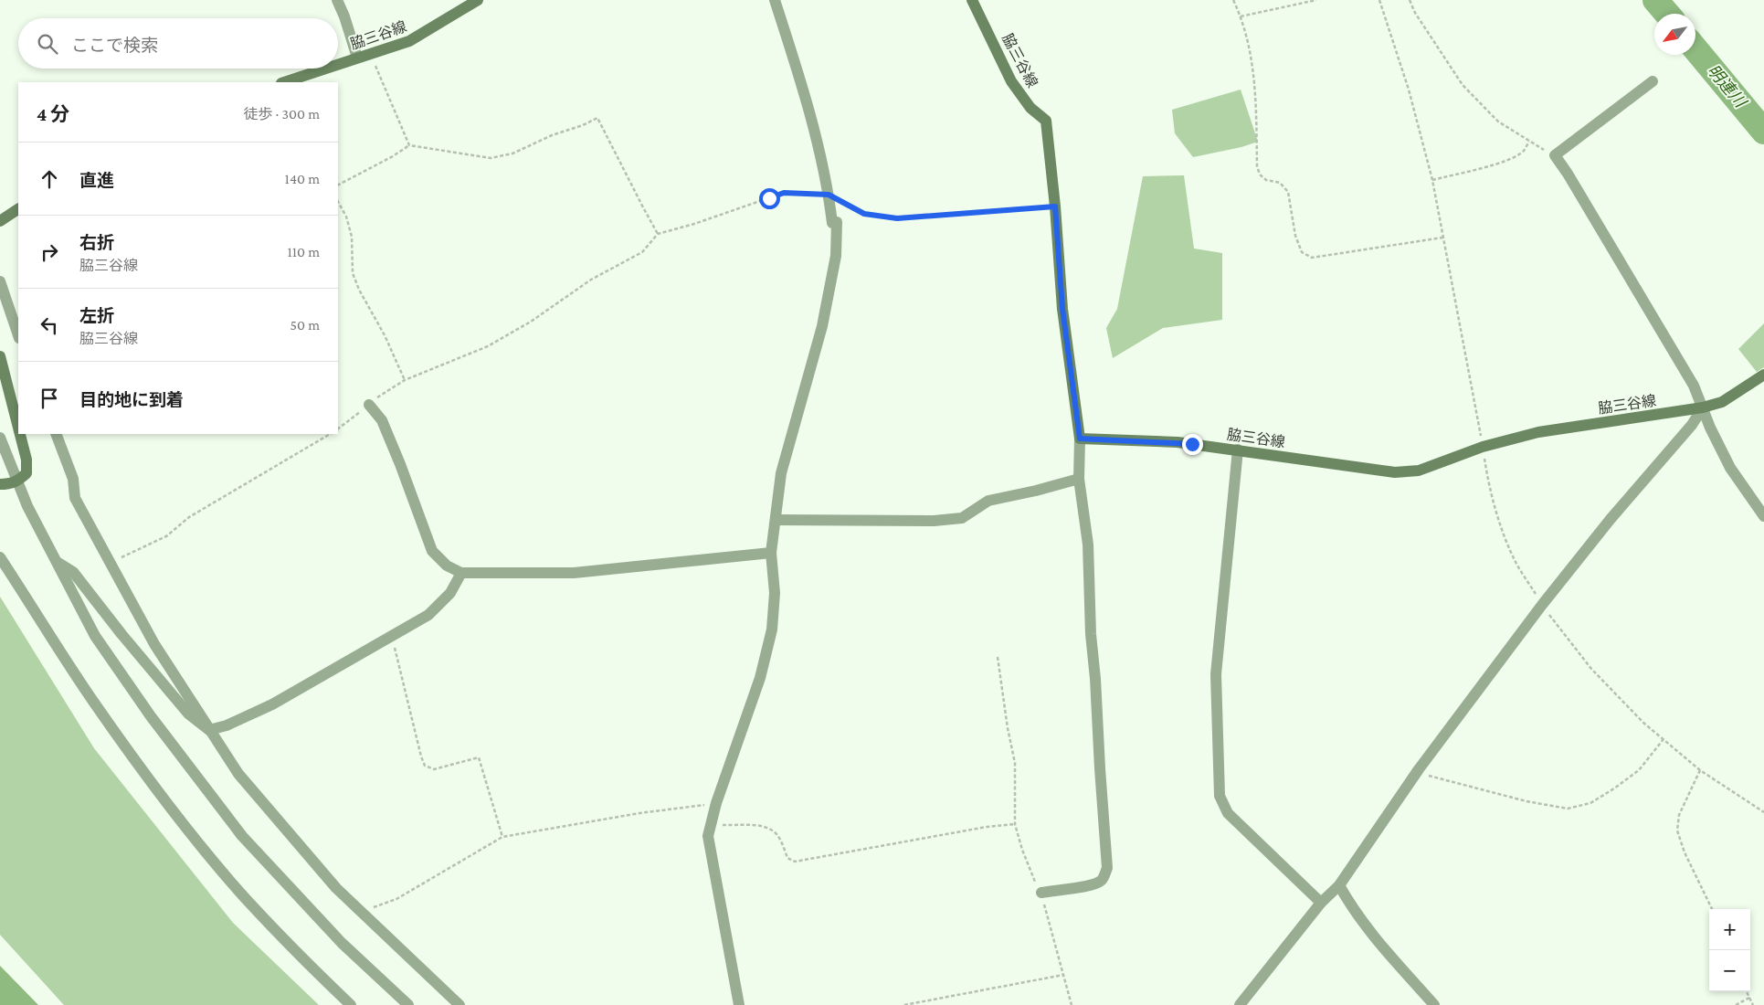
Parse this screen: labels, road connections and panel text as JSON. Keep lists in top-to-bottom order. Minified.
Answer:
{"streets":{"main road":["脇三谷線"]},"water":["明連川"],"north":"bottom left","page":{"search":"ここで検索","heading":["4 分","徒歩 · 300 m"],"list":[["直進","140 m"],["右折","脇三谷線","110 m"],["左折","脇三谷線","50 m"],"目的地に到着"],"map_buttons":["+","−"]}}
